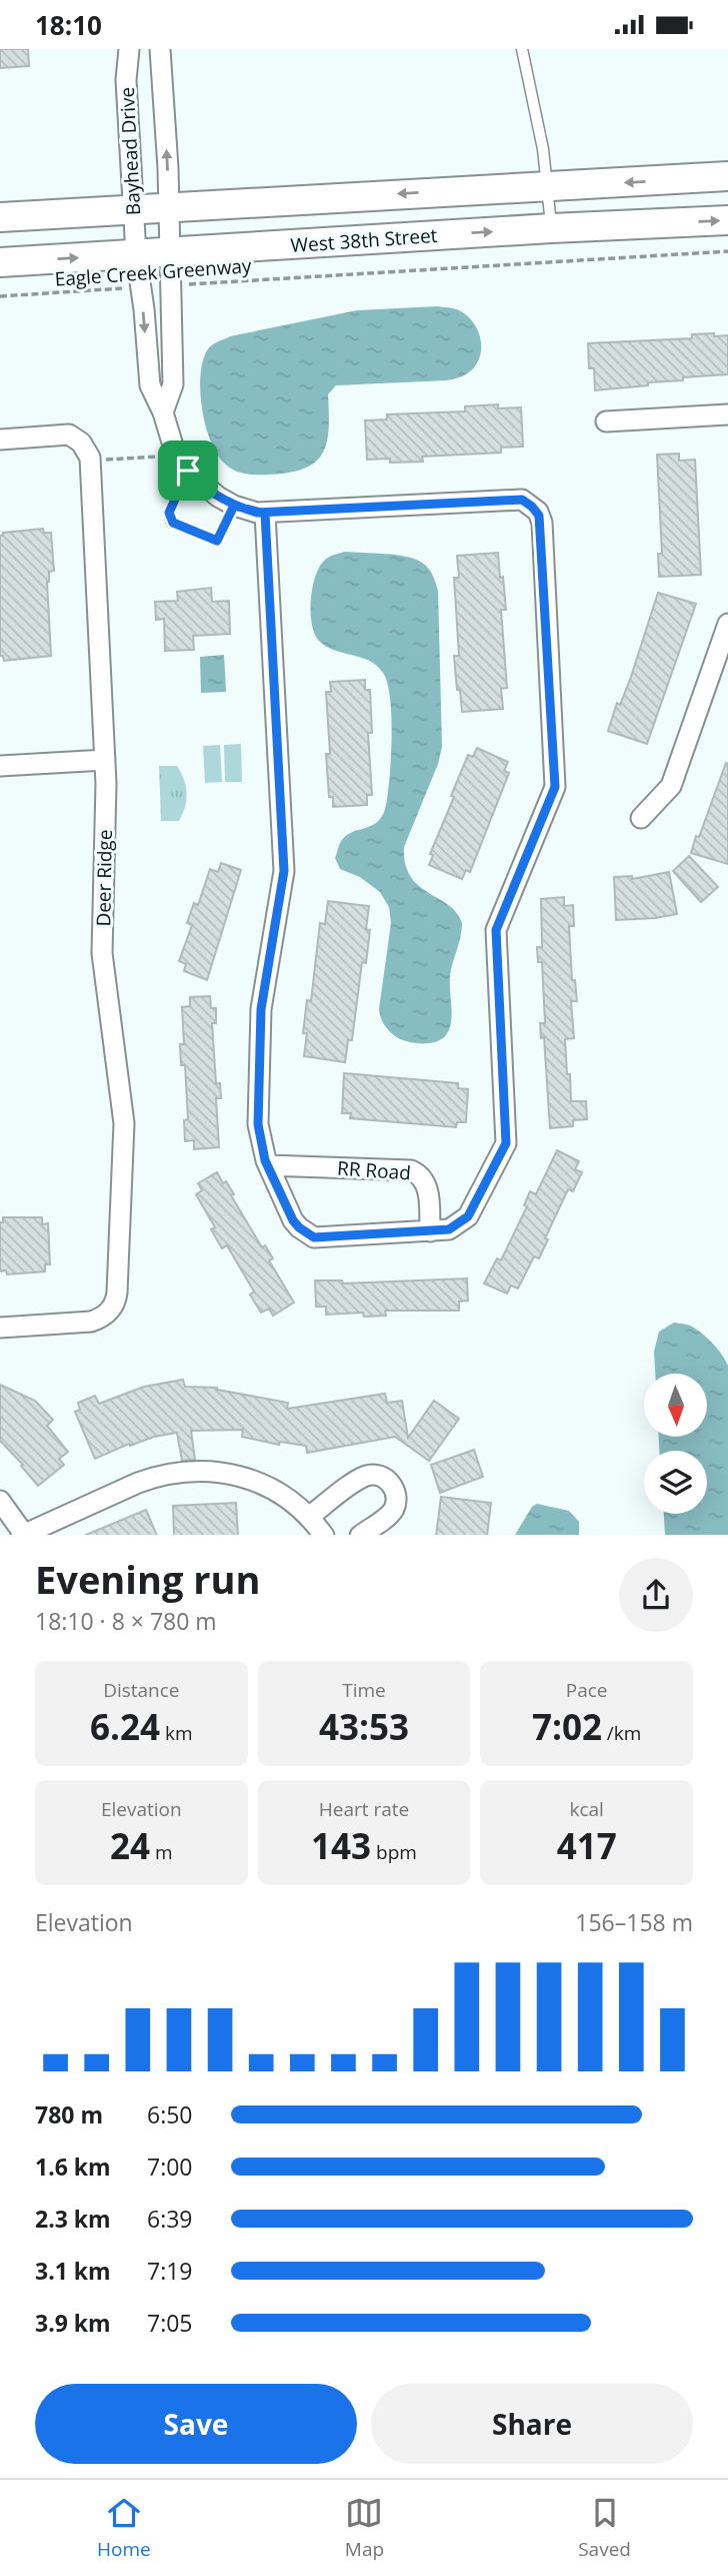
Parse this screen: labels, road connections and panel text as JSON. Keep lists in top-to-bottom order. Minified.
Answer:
{"streets":{"main road":["West 38th Street"],"street":["Bayhead Drive","Deer Ridge","RR Road"],"path":["Eagle Creek Greenway"]},"crossings":[["Bayhead Drive","West 38th Street"],["Bayhead Drive","Eagle Creek Greenway"]],"north":"bottom","page":{"status":"18:10","heading":["Evening run","18:10 · 8 × 780 m"],"stats":[["Distance","6.24 km"],["Time","43:53"],["Pace","7:02 /km"],["Elevation","24 m"],["Heart rate","143 bpm"],["kcal","417"]],"chart":["Elevation","156–158 m"],"list":[{"name":"780 m","note":"6:50"},{"name":"1.6 km","note":"7:00"},{"name":"2.3 km","note":"6:39"},{"name":"3.1 km","note":"7:19"},{"name":"3.9 km","note":"7:05"}],"buttons":["Save","Share"],"tabs":["Home","Map","Saved"]}}
